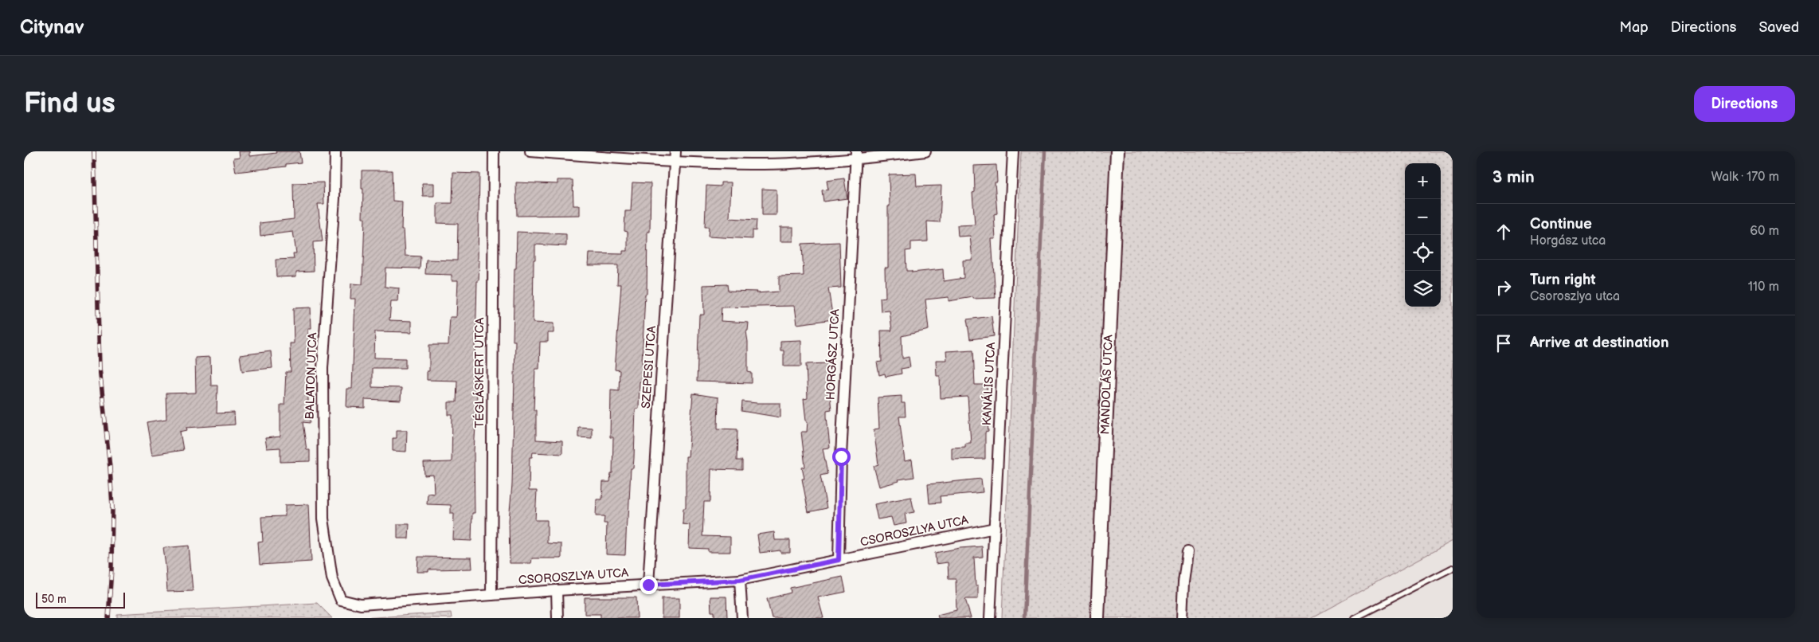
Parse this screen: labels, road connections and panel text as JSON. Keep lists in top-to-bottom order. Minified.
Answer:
{"streets":{"street":["HORGÁSZ UTCA","SZEPESI UTCA","TÉGLÁSKERT UTCA","BALATON UTCA","KANÁLIS UTCA","MANDOLÁS UTCA","CSOROSZLYA UTCA"]},"crossings":[["HORGÁSZ UTCA","CSOROSZLYA UTCA"],["SZEPESI UTCA","CSOROSZLYA UTCA"],["TÉGLÁSKERT UTCA","CSOROSZLYA UTCA"],["BALATON UTCA","CSOROSZLYA UTCA"],["KANÁLIS UTCA","CSOROSZLYA UTCA"]],"scale_bar":"50 m","page":{"header":"Citynav","nav":["Map","Directions","Saved"],"buttons":"Directions","title":"Find us","heading":["3 min","Walk · 170 m"],"map_buttons":["+","−"],"list":[["Continue","Horgász utca","60 m"],["Turn right","Csoroszlya utca","110 m"],"Arrive at destination"],"scale":"50 m"}}
